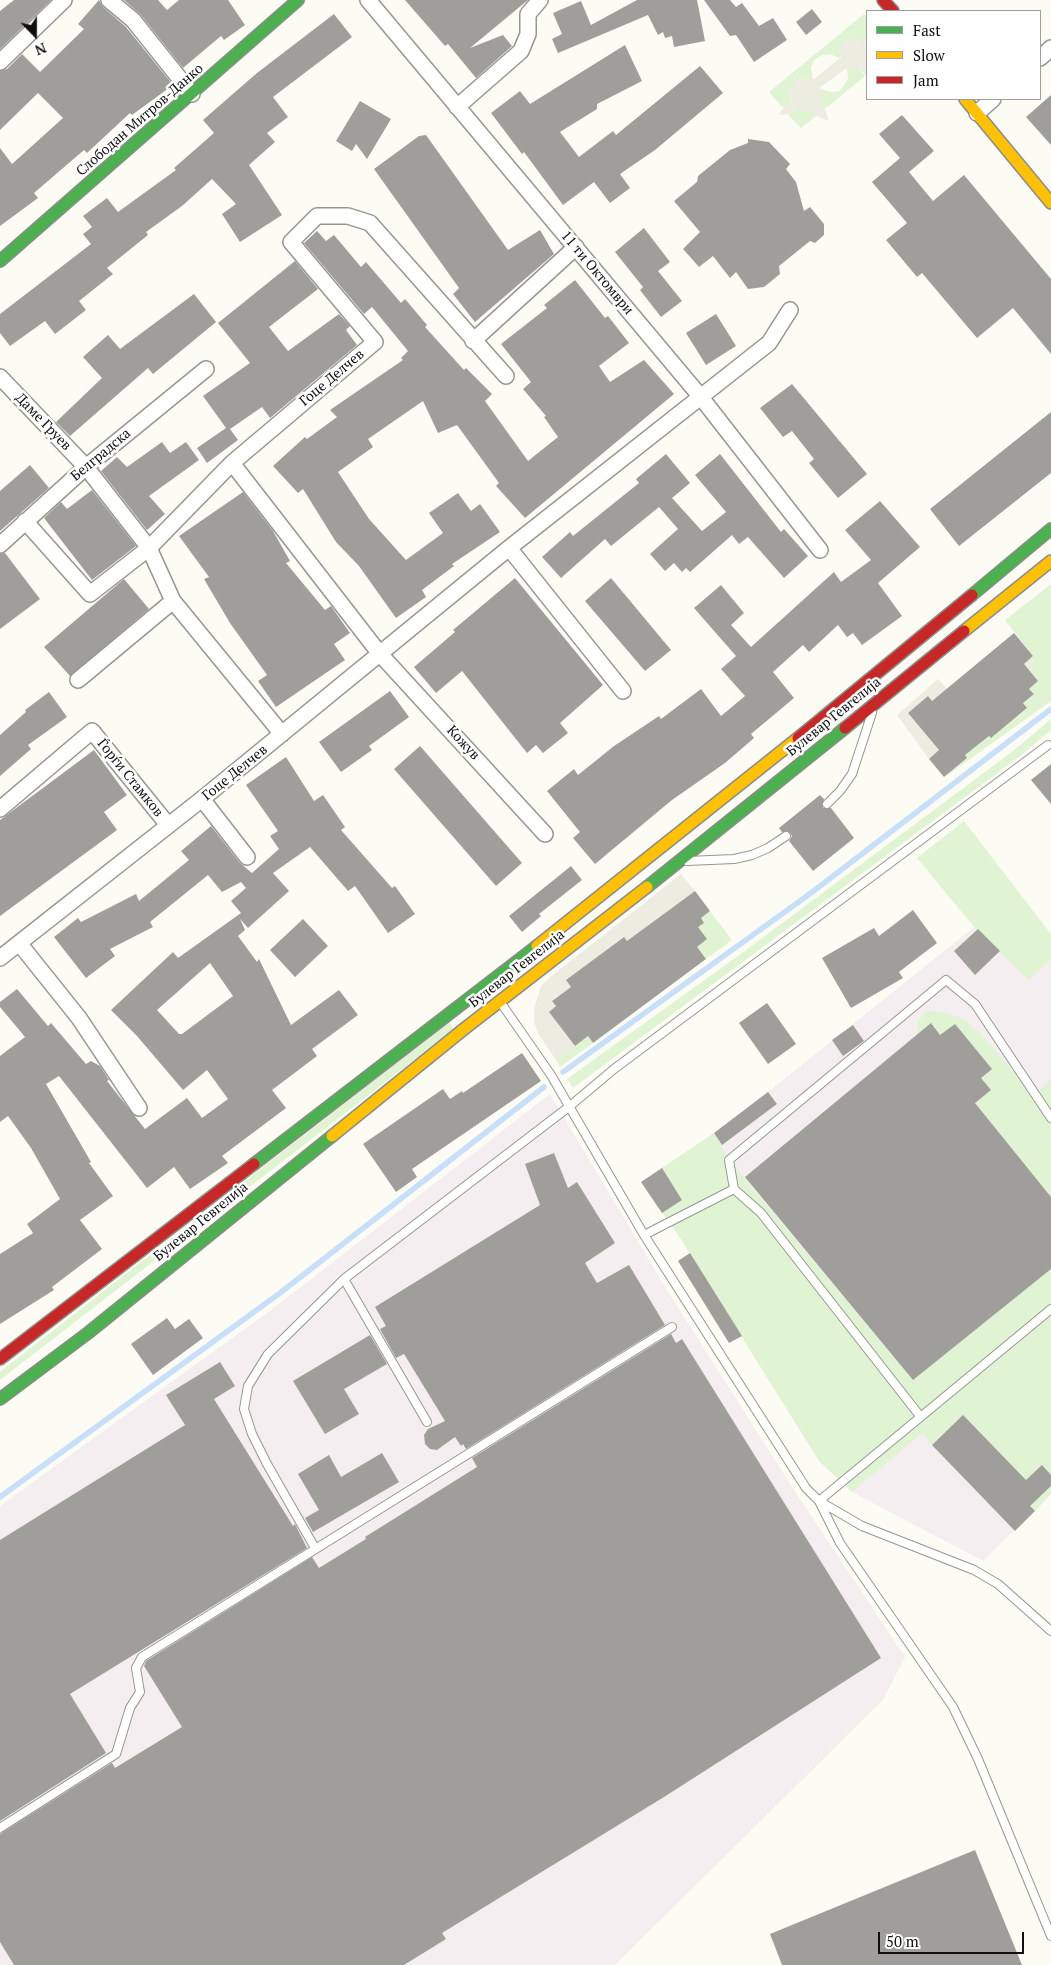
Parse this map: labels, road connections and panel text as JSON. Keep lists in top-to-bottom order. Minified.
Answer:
{"streets":{"main road":["Слободан Митров-Данко","Булевар Гевгелија"],"street":["11 ти Октомври","Гоце Делчев","Даме Груев","Белградска","Кожув","Ѓорѓи Стамков"]},"crossings":[["11 ти Октомври","Гоце Делчев"],["Гоце Делчев","Даме Груев"],["Гоце Делчев","Белградска"],["Гоце Делчев","Кожув"],["Гоце Делчев","Ѓорѓи Стамков"],["Даме Груев","Белградска"]],"legend":["Fast","Slow","Jam"],"scale_bar":"50 m","north":"bottom"}
